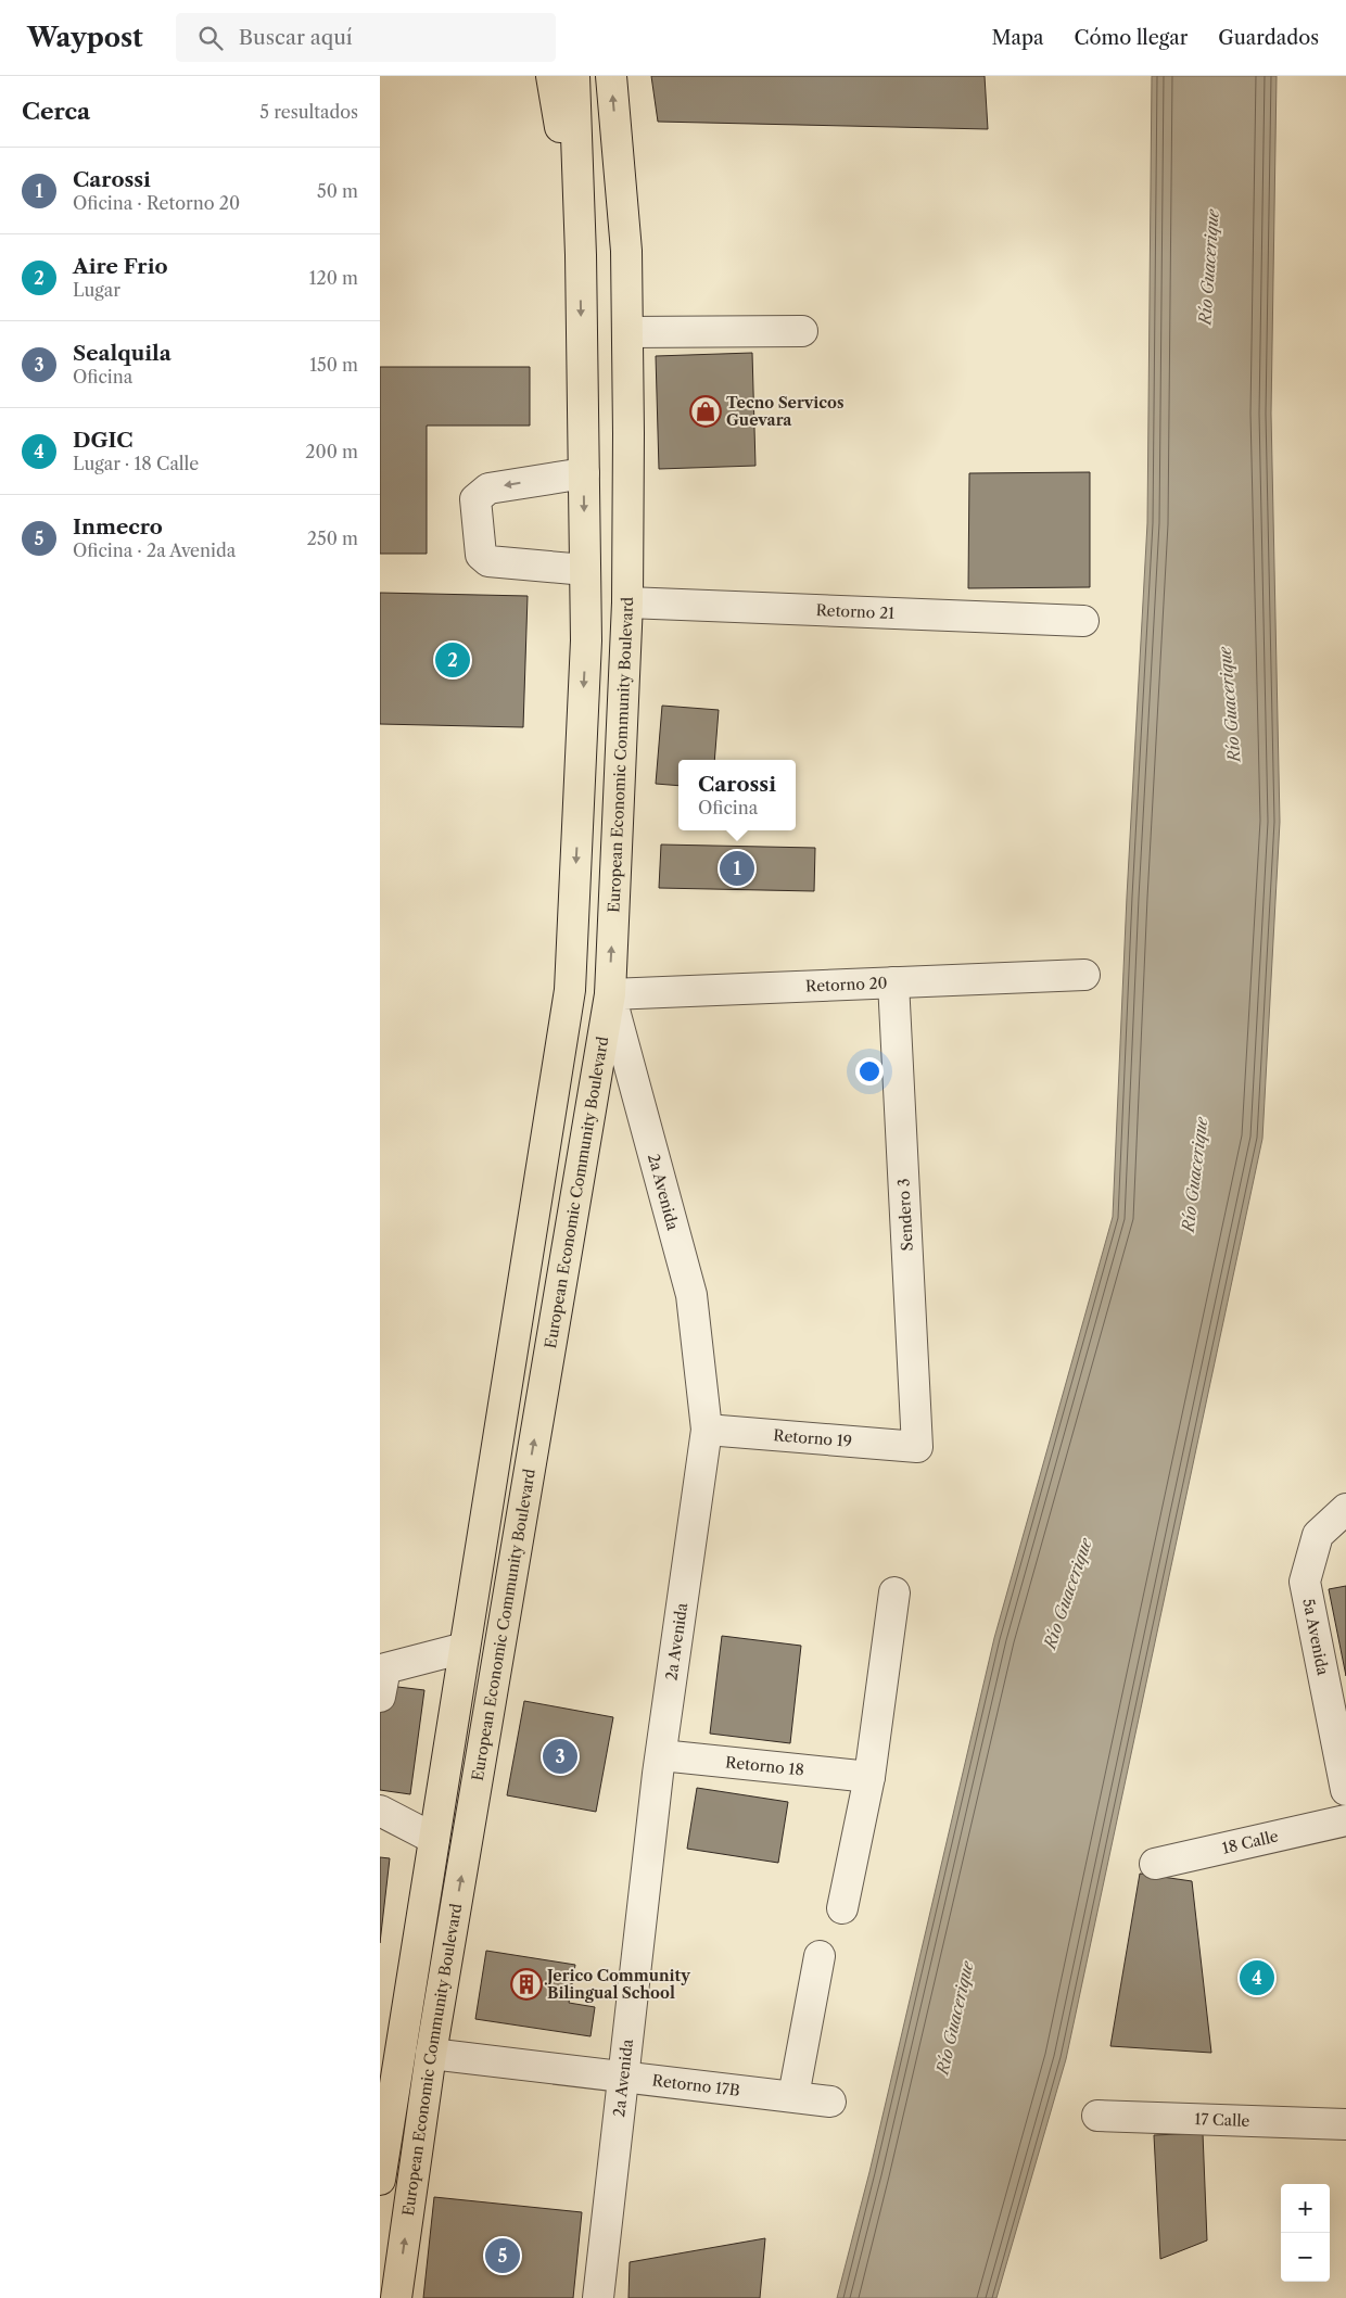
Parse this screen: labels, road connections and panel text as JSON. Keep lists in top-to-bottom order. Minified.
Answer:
{"streets":{"main road":["European Economic Community Boulevard"],"street":["Retorno 21","Retorno 20","2a Avenida","Sendero 3","Retorno 19","5a Avenida","Retorno 18","18 Calle","Retorno 17B","17 Calle"]},"crossings":[["Retorno 21","European Economic Community Boulevard"],["European Economic Community Boulevard","Retorno 20"],["European Economic Community Boulevard","2a Avenida"],["European Economic Community Boulevard","Retorno 17B"],["Retorno 20","2a Avenida"],["Retorno 20","Sendero 3"],["2a Avenida","Retorno 19"],["2a Avenida","Retorno 18"],["2a Avenida","Retorno 17B"],["Sendero 3","Retorno 19"]],"water":["Río Guacerique"],"places":{"shop":["Tecno Servicos Guevara"],"building":["Jerico Community Bilingual School"]},"page":{"header":"Waypost","search":"Buscar aquí","nav":["Mapa","Cómo llegar","Guardados"],"heading":["Cerca","5 resultados"],"list":[{"mark":"1","name":"Carossi","note":"Oficina · Retorno 20","value":"50 m"},{"mark":"2","name":"Aire Frio","note":"Lugar","value":"120 m"},{"mark":"3","name":"Sealquila","note":"Oficina","value":"150 m"},{"mark":"4","name":"DGIC","note":"Lugar · 18 Calle","value":"200 m"},{"mark":"5","name":"Inmecro","note":"Oficina · 2a Avenida","value":"250 m"}],"pins":["2","1","3","4","5"],"popup":["Carossi","Oficina"],"map_buttons":["+","−"]}}
